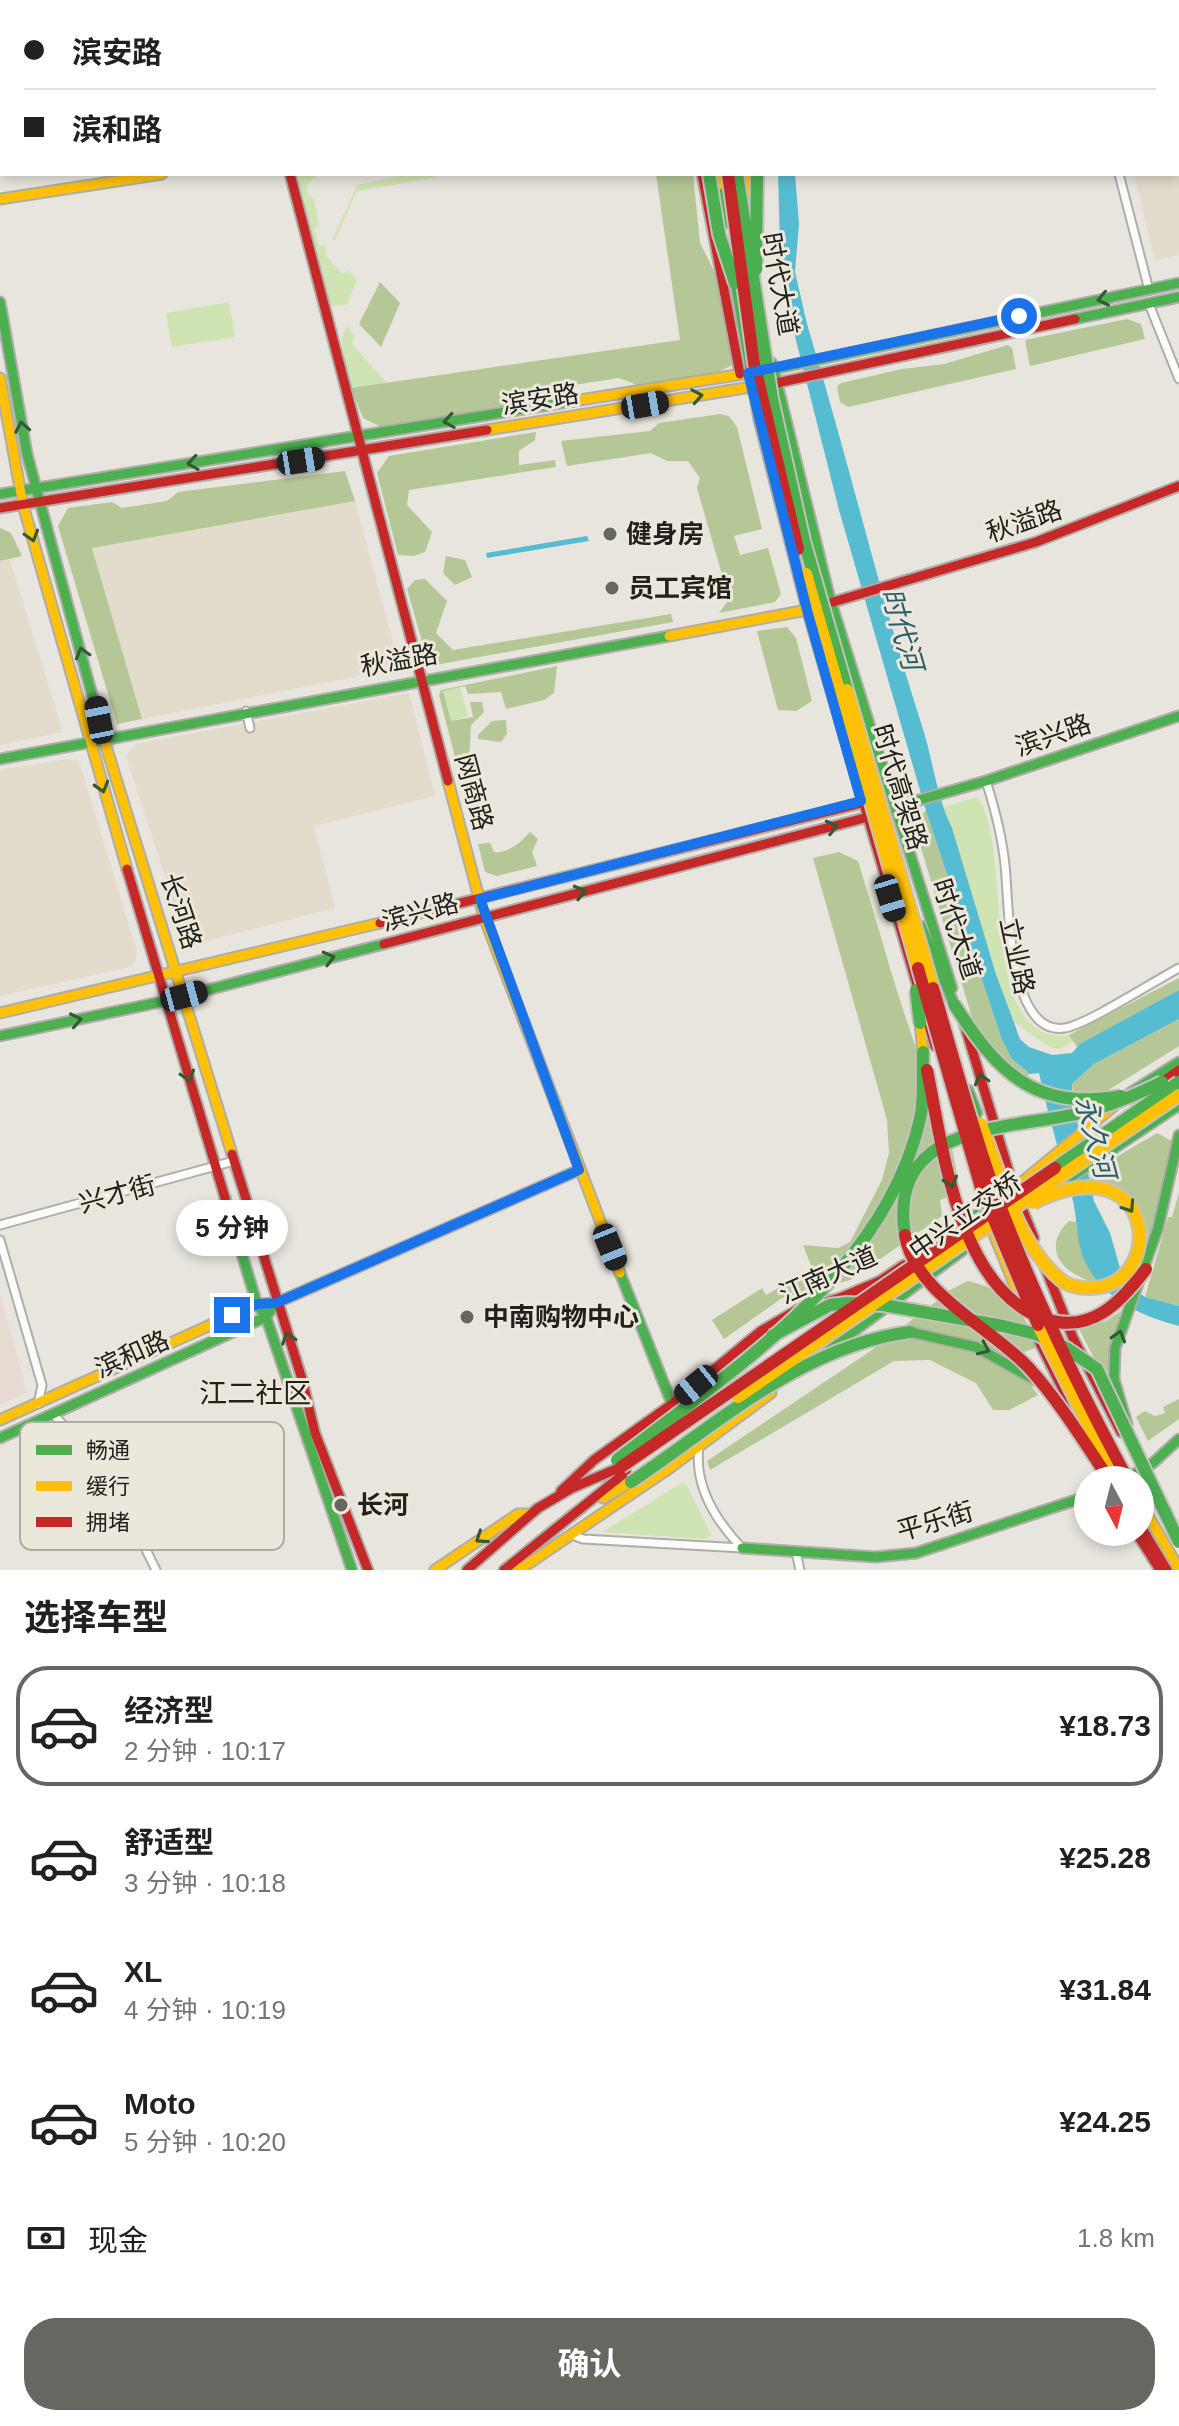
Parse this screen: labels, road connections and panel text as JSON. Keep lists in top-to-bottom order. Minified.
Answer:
{"streets":{"main road":["时代大道","滨安路","秋溢路","滨兴路","时代高架路","网商路","长河路","中兴立交桥","江南大道","滨和路","平乐街"],"street":["立业路","兴才街"]},"crossings":[["时代大道","滨安路"],["时代大道","秋溢路"],["时代大道","滨兴路"],["时代大道","时代高架路"],["时代大道","中兴立交桥"],["时代大道","江南大道"],["滨安路","网商路"],["滨安路","长河路"],["秋溢路","网商路"],["秋溢路","长河路"],["滨兴路","网商路"],["滨兴路","长河路"],["滨兴路","立业路"],["网商路","江南大道"],["网商路","滨和路"],["长河路","兴才街"],["长河路","滨和路"],["中兴立交桥","江南大道"]],"districts":["江二社区"],"water":["时代河","永久河"],"places":["健身房","员工宾馆","中南购物中心","长河"],"legend":["畅通","缓行","拥堵"],"north":"bottom","page":{"banner":["滨安路","滨和路"],"bubble":"5 分钟","heading":"选择车型","list":[{"name":"经济型","note":"2 分钟 · 10:17","value":"¥18.73"},{"name":"舒适型","note":"3 分钟 · 10:18","value":"¥25.28"},{"name":"XL","note":"4 分钟 · 10:19","value":"¥31.84"},{"name":"Moto","note":"5 分钟 · 10:20","value":"¥24.25"}],"pay":["现金","1.8 km"],"buttons":"确认"}}
